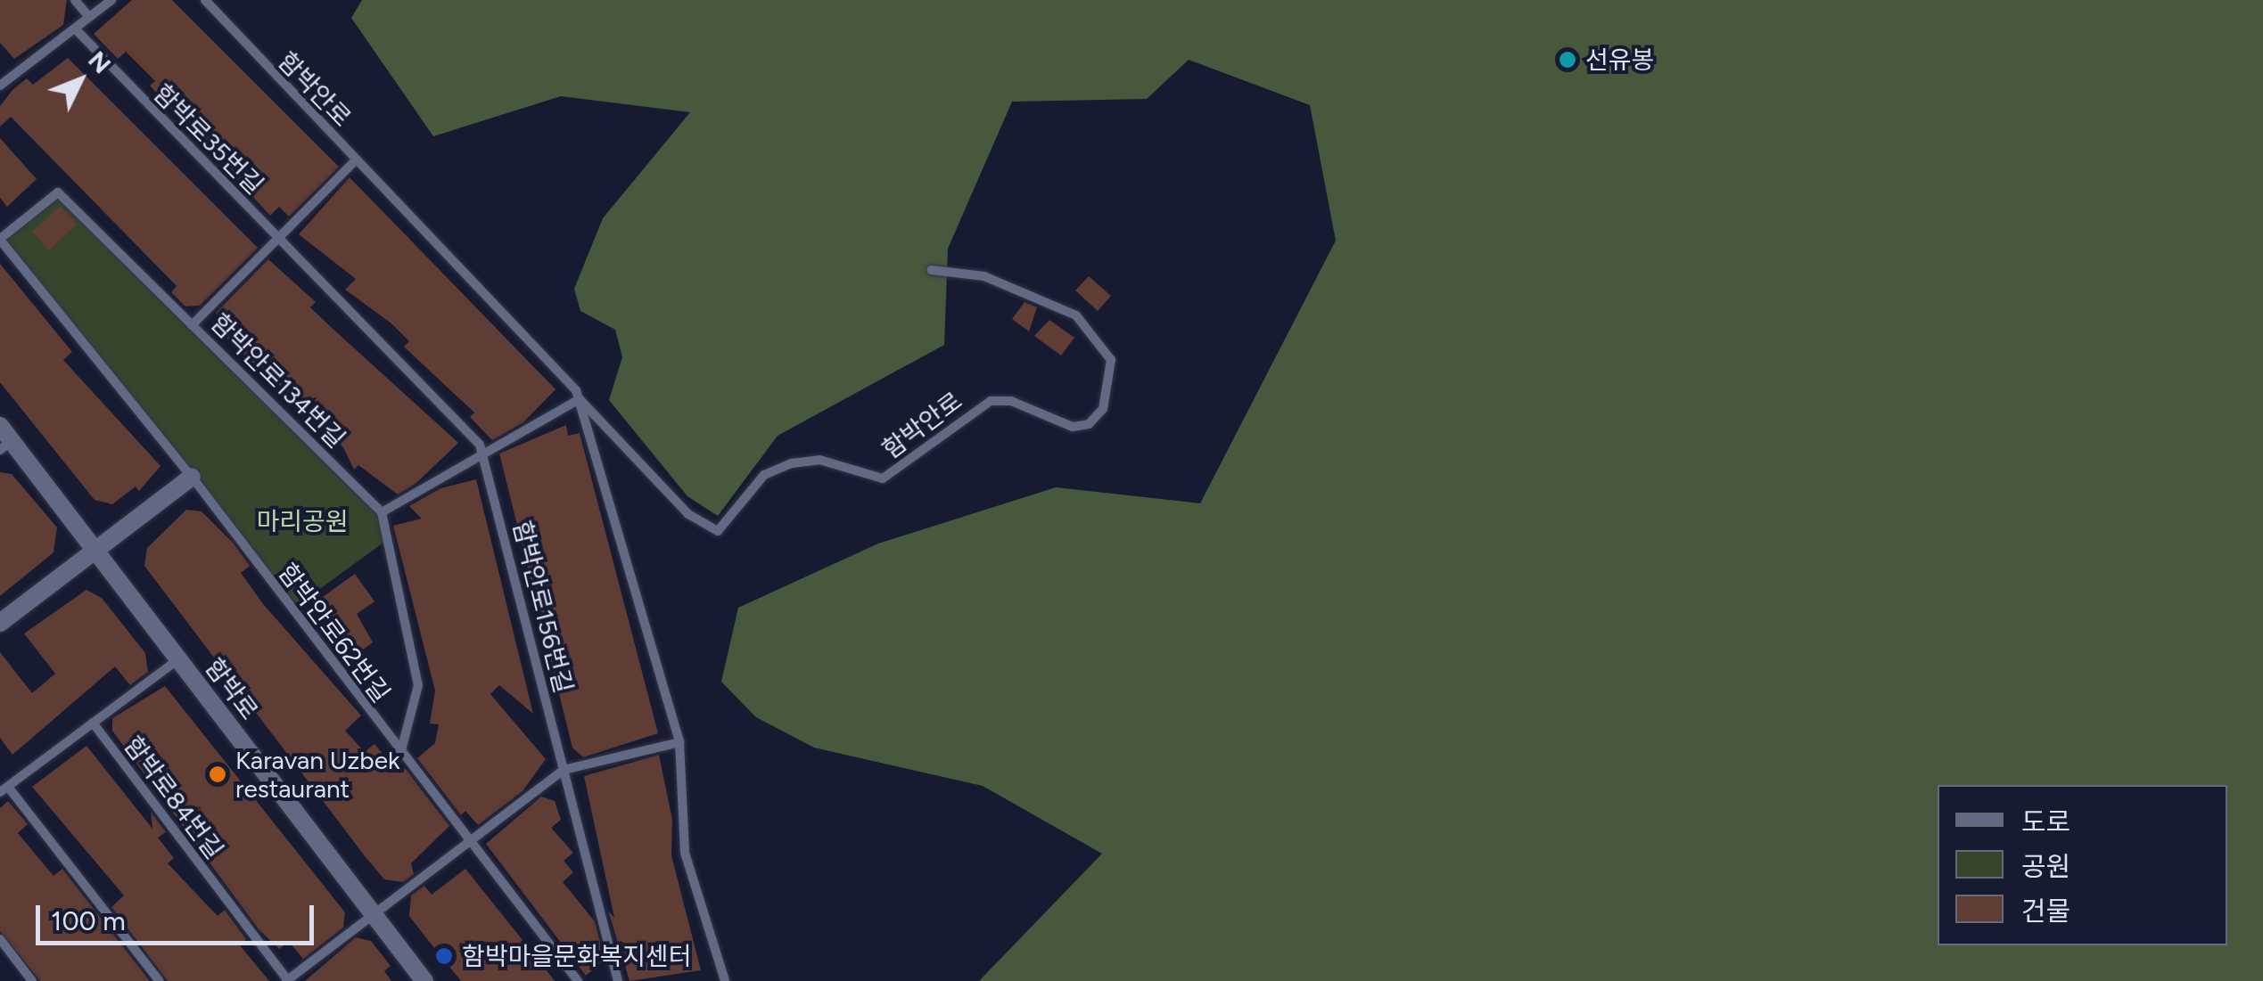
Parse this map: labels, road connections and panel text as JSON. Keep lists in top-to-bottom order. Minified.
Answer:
{"streets":{"street":["함박로"],"lane":["함박안로","함박로35번길","함박안로134번길","함박안로156번길","함박안로62번길","함박로84번길"]},"crossings":[["함박안로","함박안로134번길"],["함박로35번길","함박안로134번길"],["함박안로134번길","함박안로62번길"]],"parks":["마리공원"],"places":["선유봉","Karavan Uzbek restaurant","함박마을문화복지센터"],"legend":["도로","공원","건물"],"scale_bar":"100 m","north":"top right"}
